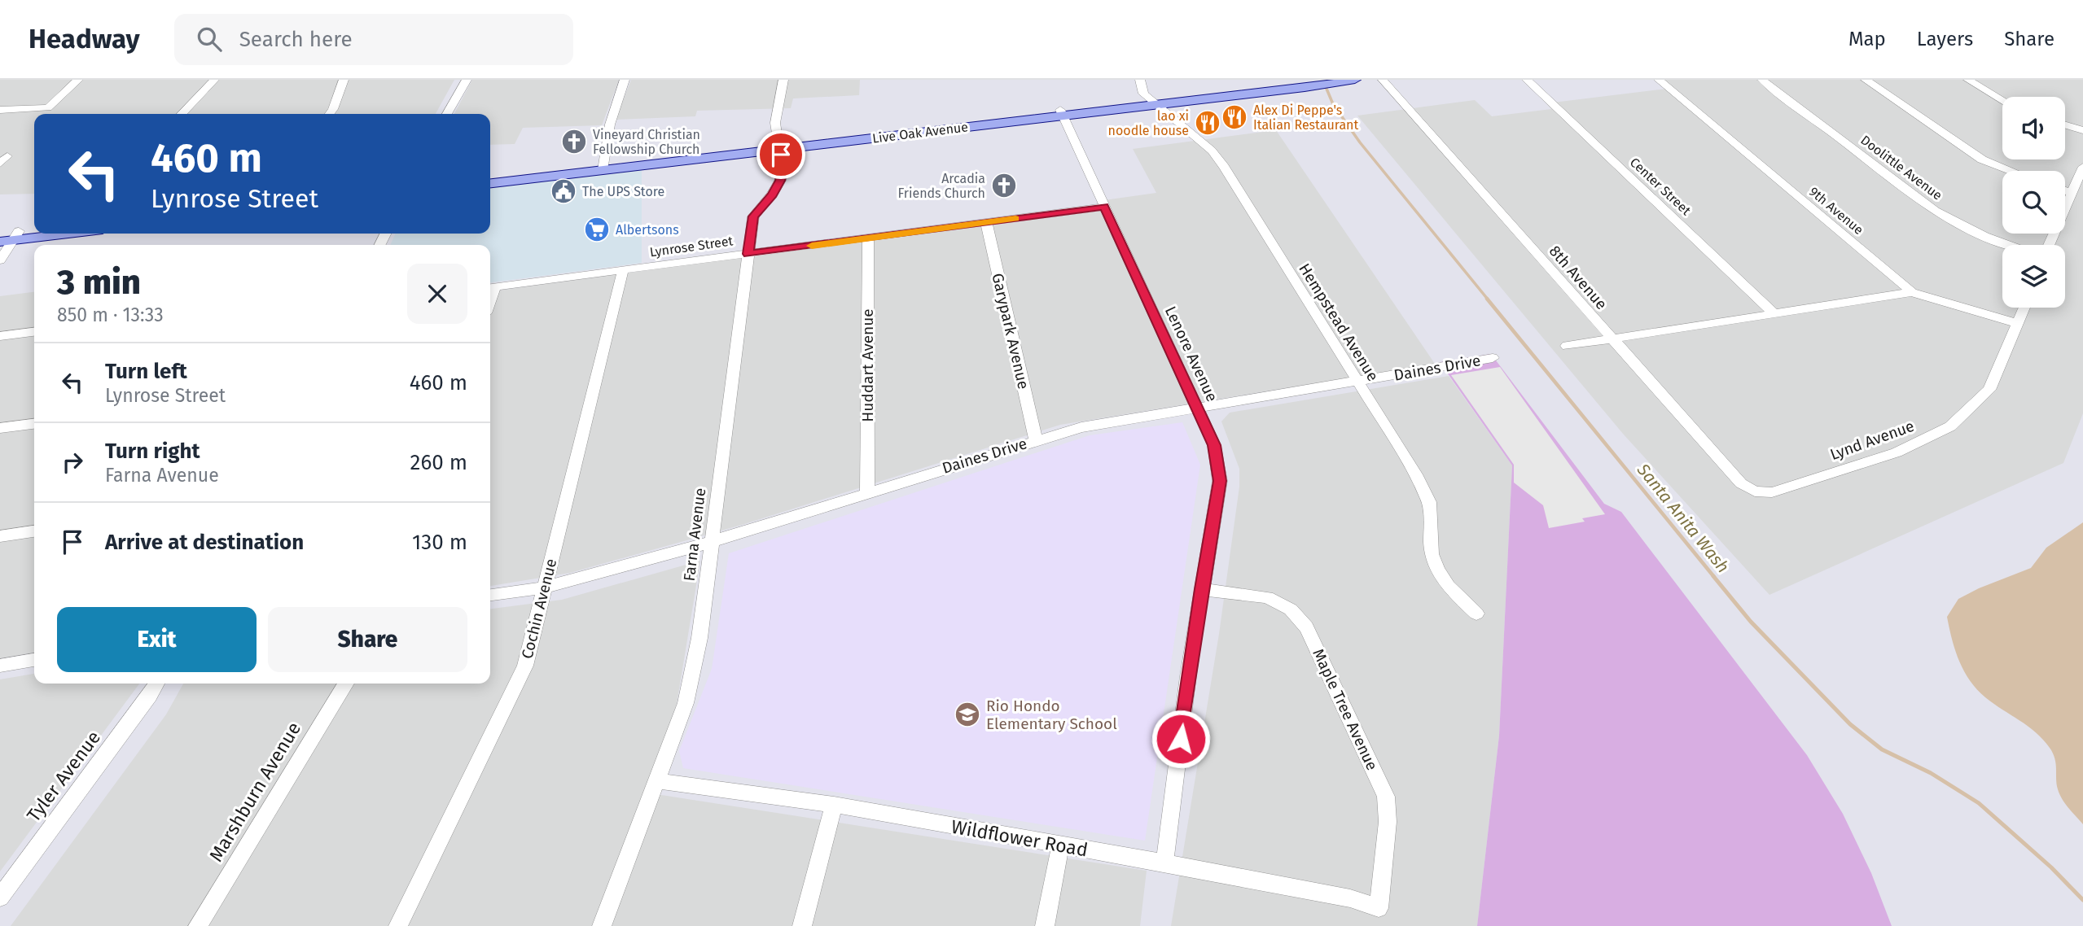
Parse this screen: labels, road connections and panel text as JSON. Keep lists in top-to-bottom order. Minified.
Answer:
{"streets":{"main road":["Live Oak Avenue"],"street":["Doolittle Avenue","Center Street","9th Avenue","Lynrose Street","8th Avenue","Hempstead Avenue","Garypark Avenue","Lenore Avenue","Huddart Avenue","Daines Drive","Lynd Avenue","Farna Avenue","Cochin Avenue","Maple Tree Avenue","Tyler Avenue","Marshburn Avenue","Wildflower Road"]},"crossings":[["Live Oak Avenue","Hempstead Avenue"],["Live Oak Avenue","Lenore Avenue"],["Live Oak Avenue","Farna Avenue"],["9th Avenue","Lynd Avenue"],["Lynrose Street","Garypark Avenue"],["Lynrose Street","Lenore Avenue"],["Lynrose Street","Huddart Avenue"],["Lynrose Street","Farna Avenue"],["Lynrose Street","Cochin Avenue"],["8th Avenue","Lynd Avenue"],["Hempstead Avenue","Daines Drive"],["Garypark Avenue","Daines Drive"],["Lenore Avenue","Daines Drive"],["Lenore Avenue","Maple Tree Avenue"],["Lenore Avenue","Wildflower Road"],["Huddart Avenue","Daines Drive"],["Daines Drive","Farna Avenue"],["Daines Drive","Cochin Avenue"],["Farna Avenue","Wildflower Road"],["Maple Tree Avenue","Wildflower Road"]],"water":["Santa Anita Wash"],"places":{"restaurant":["Alex Di Peppe's Italian Restaurant","lao xi noodle house"],"church":["Vineyard Christian Fellowship Church","Arcadia Friends Church"],"public building":["The UPS Store"],"supermarket":["Albertsons"],"school or university":["Rio Hondo Elementary School"]},"page":{"header":"Headway","search":"Search here","nav":["Map","Layers","Share"],"turn":["460 m","Lynrose Street"],"heading":["3 min","850 m · 13:33"],"list":[{"name":"Turn left","note":"Lynrose Street","value":"460 m"},{"name":"Turn right","note":"Farna Avenue","value":"260 m"},{"name":"Arrive at destination","value":"130 m"}],"buttons":["Exit","Share"]}}
